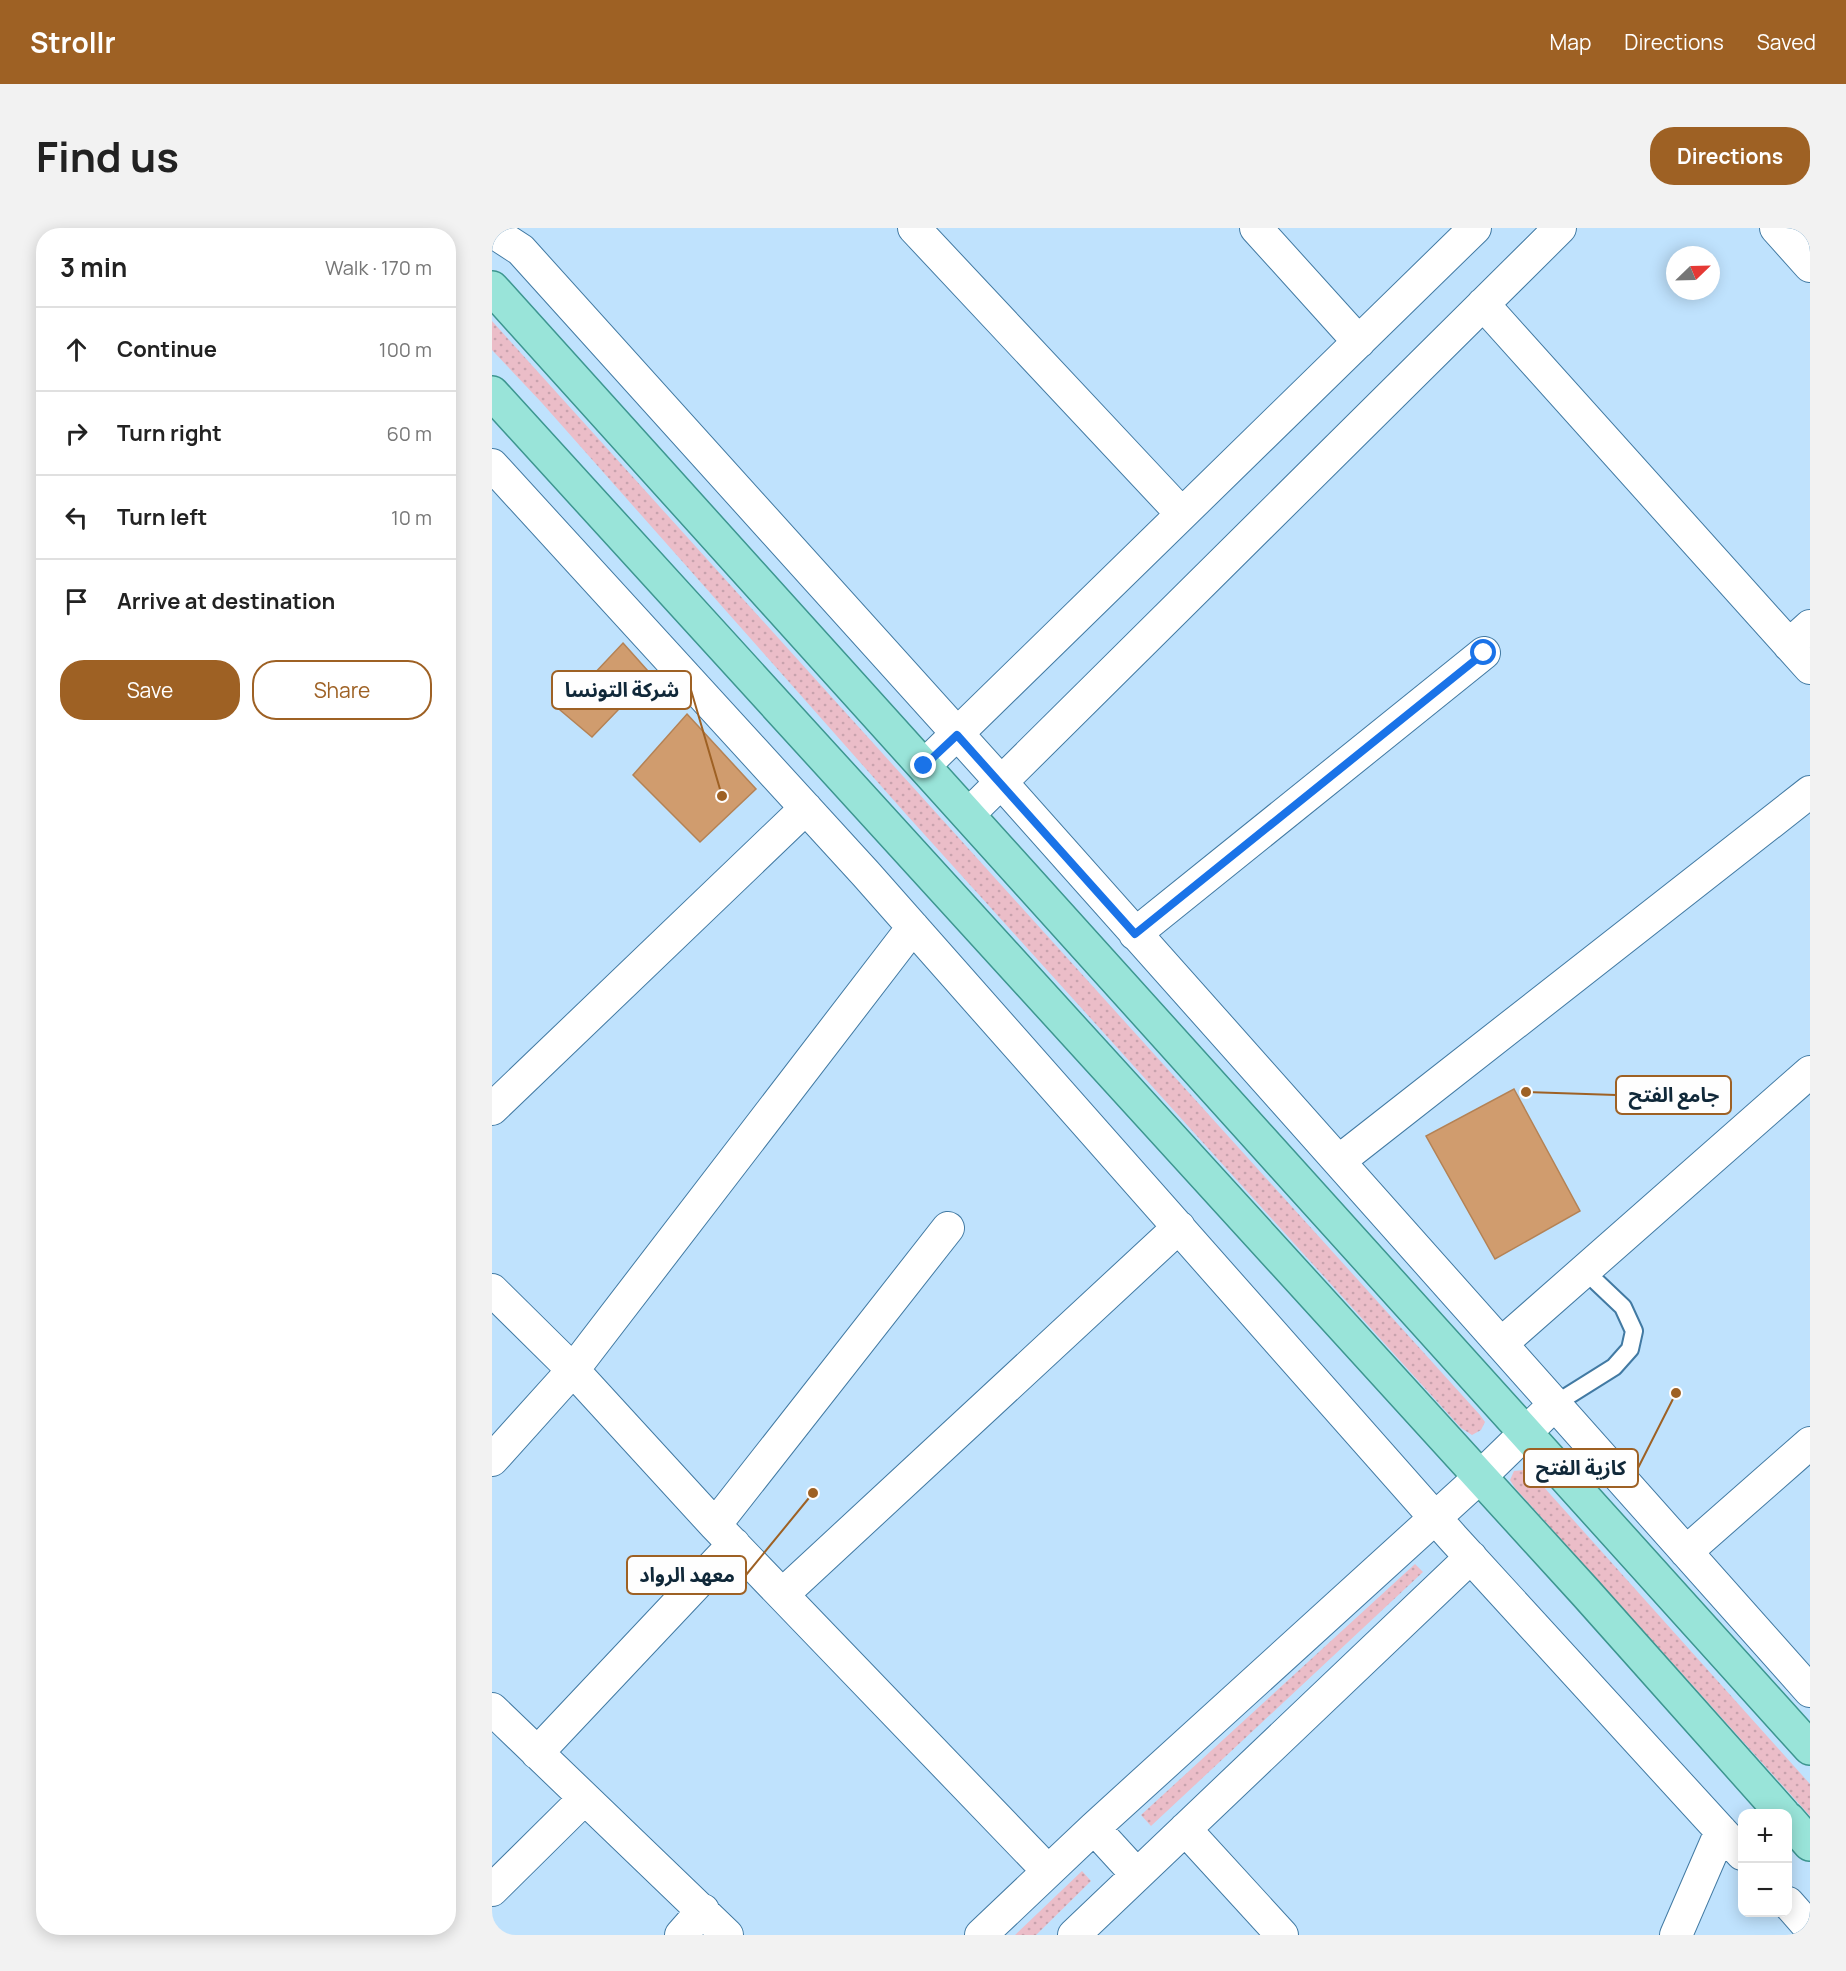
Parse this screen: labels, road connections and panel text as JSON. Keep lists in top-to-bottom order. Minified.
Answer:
{"places":["شركة التونسا","جامع الفتح","كازية الفتح","معهد الرواد"],"north":"top right","page":{"header":"Strollr","nav":["Map","Directions","Saved"],"title":"Find us","buttons":["Directions",["Save","Share"]],"heading":["3 min","Walk · 170 m"],"list":[["Continue","100 m"],["Turn right","60 m"],["Turn left","10 m"],"Arrive at destination"],"map_buttons":["+","−"]}}
